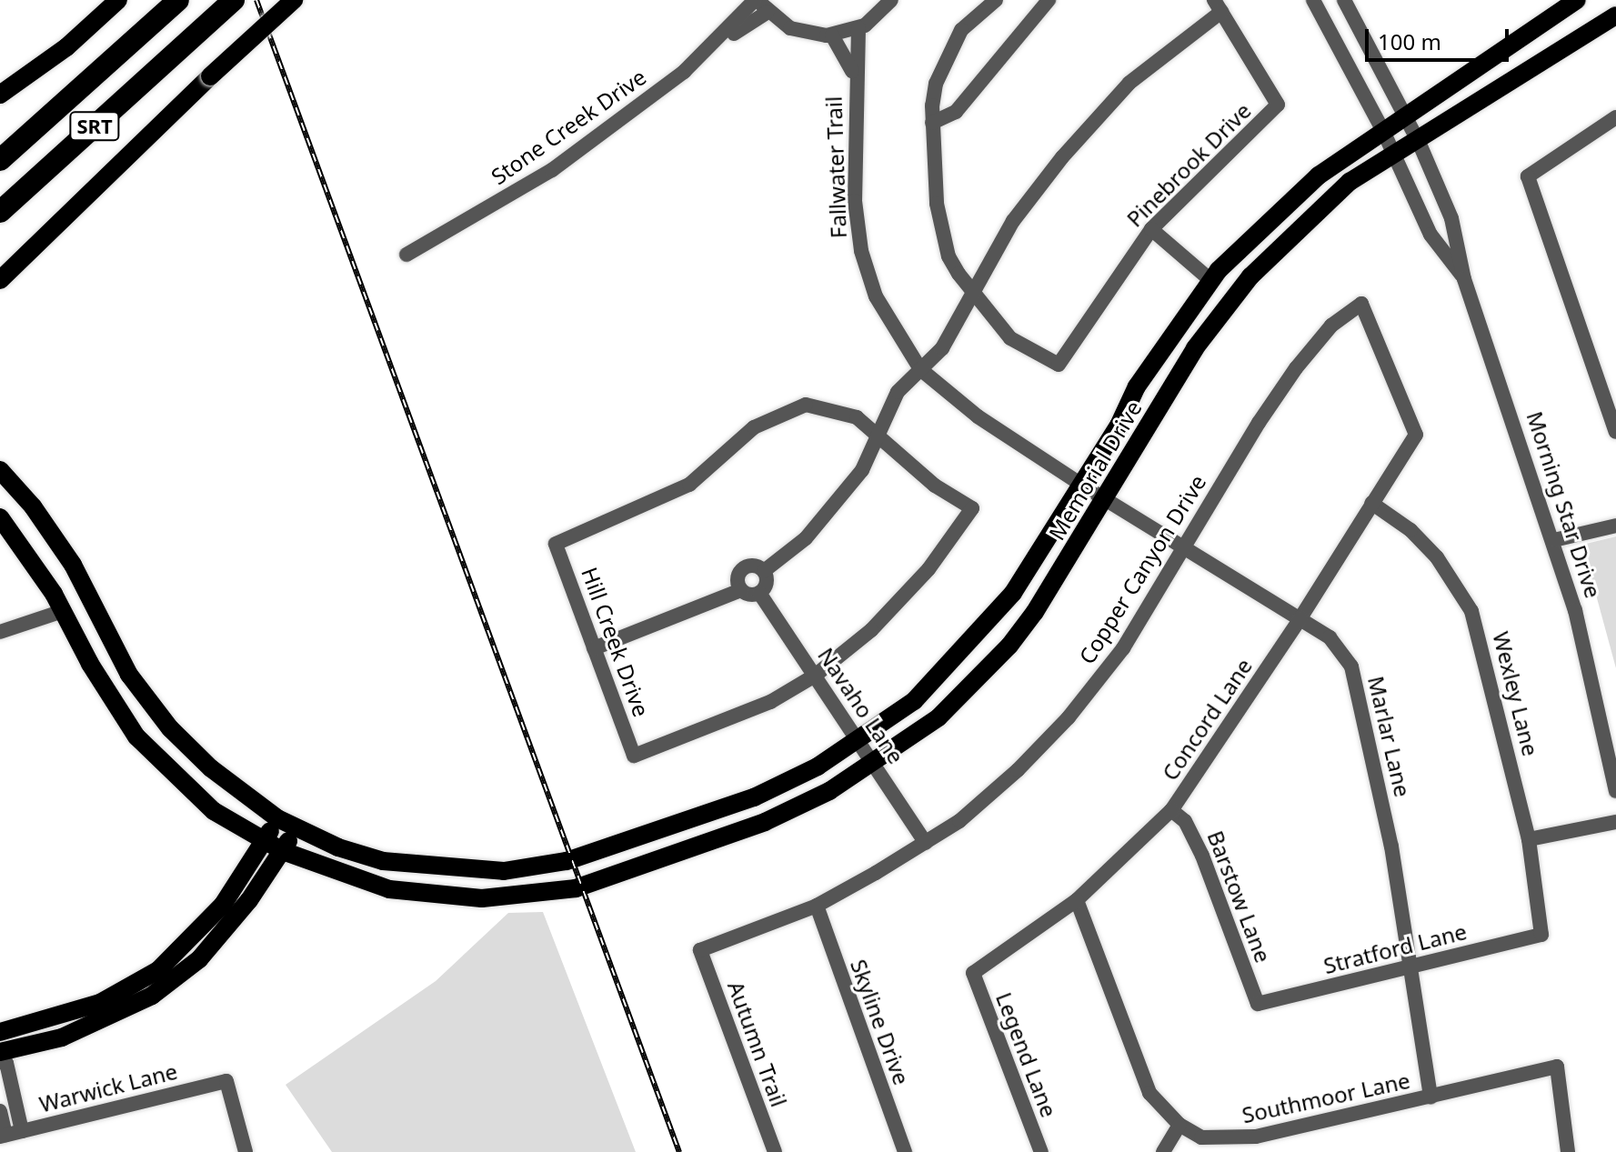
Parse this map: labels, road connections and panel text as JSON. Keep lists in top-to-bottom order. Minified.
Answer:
{"streets":{"highway":["SRT"],"main road":["Memorial Drive"],"street":["Stone Creek Drive","Pinebrook Drive","Fallwater Trail","Morning Star Drive","Copper Canyon Drive","Hill Creek Drive","Wexley Lane","Navaho Lane","Concord Lane","Marlar Lane","Barstow Lane","Stratford Lane","Skyline Drive","Autumn Trail","Legend Lane","Warwick Lane","Southmoor Lane"]},"crossings":[["Fallwater Trail","Memorial Drive"],["Fallwater Trail","Marlar Lane"],["Memorial Drive","Morning Star Drive"],["Memorial Drive","Navaho Lane"],["Memorial Drive","Marlar Lane"],["Copper Canyon Drive","Navaho Lane"],["Copper Canyon Drive","Concord Lane"],["Copper Canyon Drive","Marlar Lane"],["Copper Canyon Drive","Skyline Drive"],["Copper Canyon Drive","Autumn Trail"],["Hill Creek Drive","Navaho Lane"],["Wexley Lane","Concord Lane"],["Wexley Lane","Stratford Lane"],["Concord Lane","Marlar Lane"],["Concord Lane","Barstow Lane"],["Concord Lane","Legend Lane"],["Concord Lane","Southmoor Lane"],["Marlar Lane","Stratford Lane"],["Marlar Lane","Southmoor Lane"],["Barstow Lane","Stratford Lane"]],"scale_bar":"100 m"}
